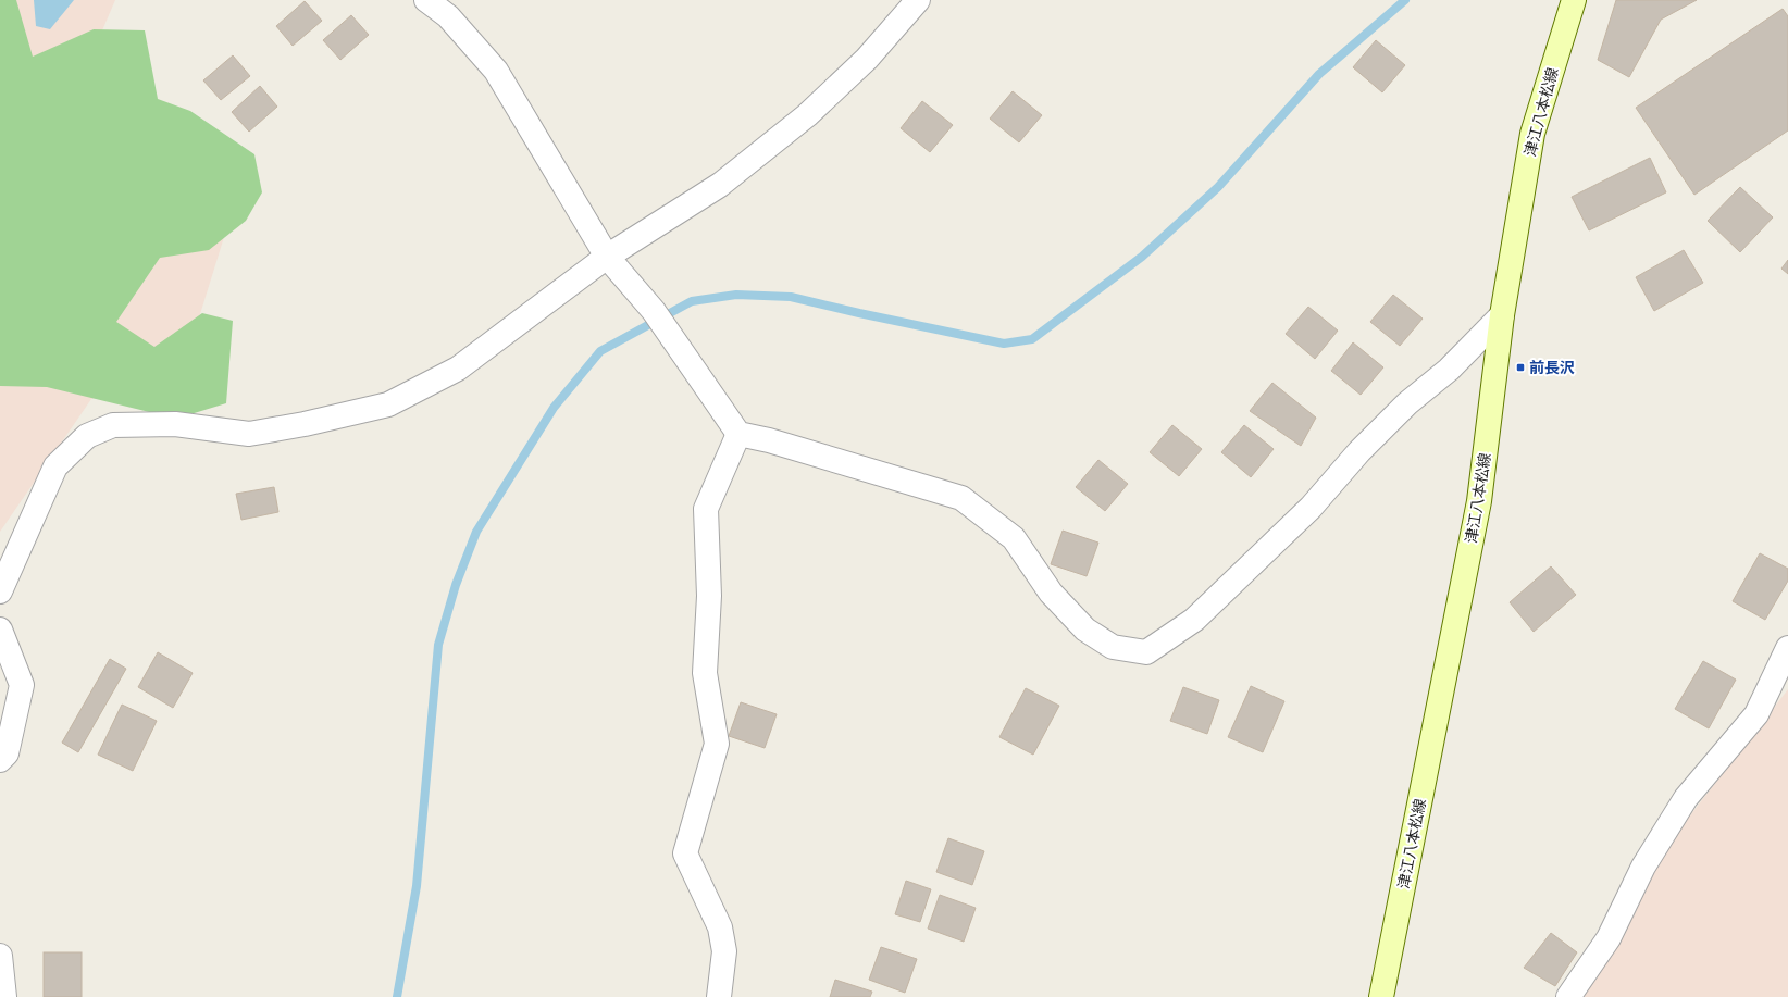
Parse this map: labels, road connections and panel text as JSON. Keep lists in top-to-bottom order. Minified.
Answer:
{"streets":{"main road":["津江八本松線"]},"places":{"transit":["前長沢"]}}
